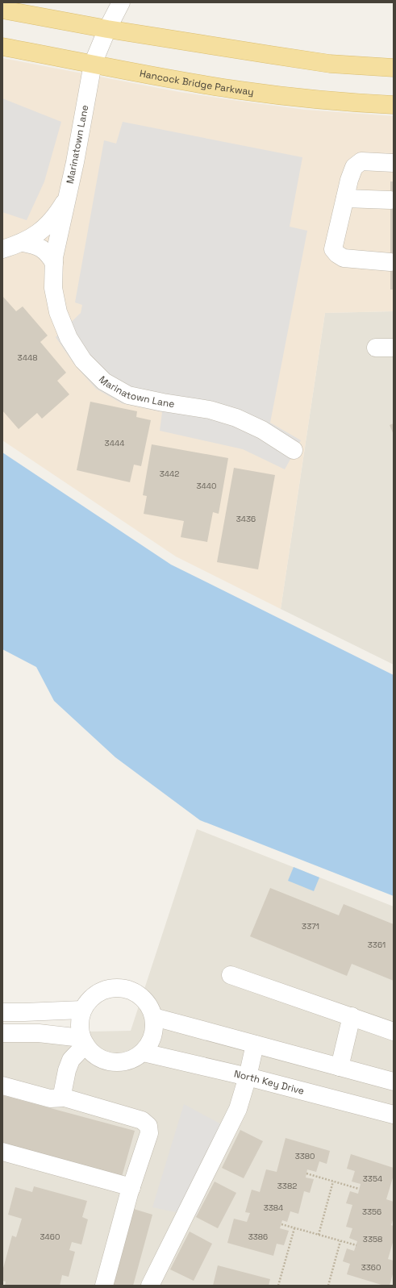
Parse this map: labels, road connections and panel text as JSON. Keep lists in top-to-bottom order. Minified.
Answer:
{"streets":{"main road":["Hancock Bridge Parkway"],"street":["Marinatown Lane","North Key Drive"]},"crossings":[["Hancock Bridge Parkway","Marinatown Lane"]],"house_numbers":["3448","3444","3442","3440","3436","3371","3361","3380","3354","3382","3384","3356","3460","3386","3358","3360"]}
